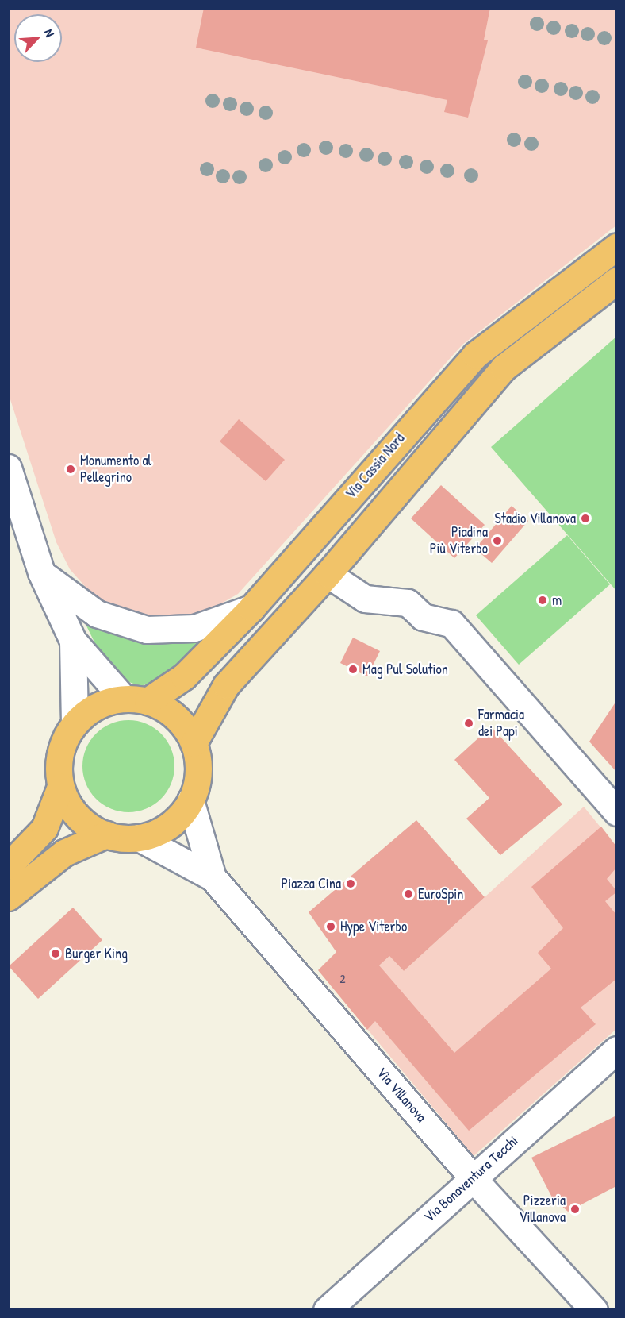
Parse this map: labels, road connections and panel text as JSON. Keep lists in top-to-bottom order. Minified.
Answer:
{"streets":{"main road":["Via Cassia Nord"],"street":["Via Villanova","Via Bonaventura Tecchi"]},"crossings":[["Via Cassia Nord","Via Villanova"],["Via Villanova","Via Bonaventura Tecchi"]],"places":["Monumento al Pellegrino","Stadio Villanova","Piadina Più Viterbo","m","Mag Pul Solution","Farmacia dei Papi","Piazza Cina","EuroSpin","Hype Viterbo","Burger King","Pizzeria Villanova"],"house_numbers":["2"],"north":"top right"}
